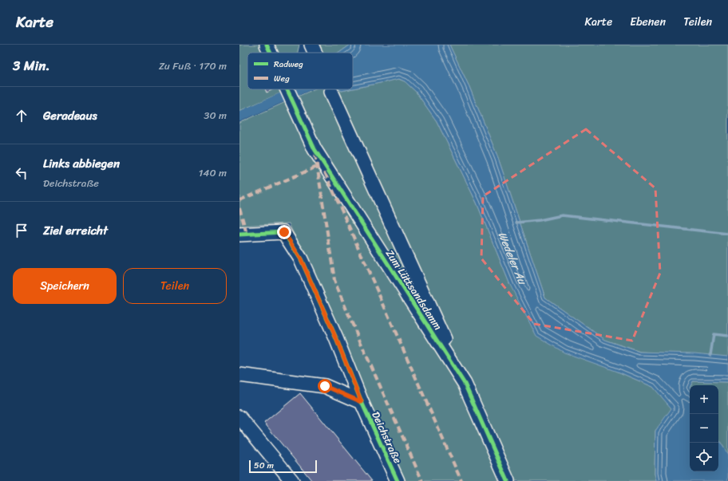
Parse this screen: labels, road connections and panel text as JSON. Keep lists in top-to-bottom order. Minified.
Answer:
{"streets":{"street":["Zum Lüttsandsdamm","Deichstraße"]},"water":["Wedeler Au"],"legend":["Radweg","Weg"],"scale_bar":"50 m","page":{"header":"Karte","nav":["Karte","Ebenen","Teilen"],"heading":["3 Min.","Zu Fuß · 170 m"],"list":[["Geradeaus","30 m"],["Links abbiegen","Deichstraße","140 m"],"Ziel erreicht"],"buttons":["Speichern","Teilen"],"map_buttons":["+","−"],"scale":"50 m"}}
